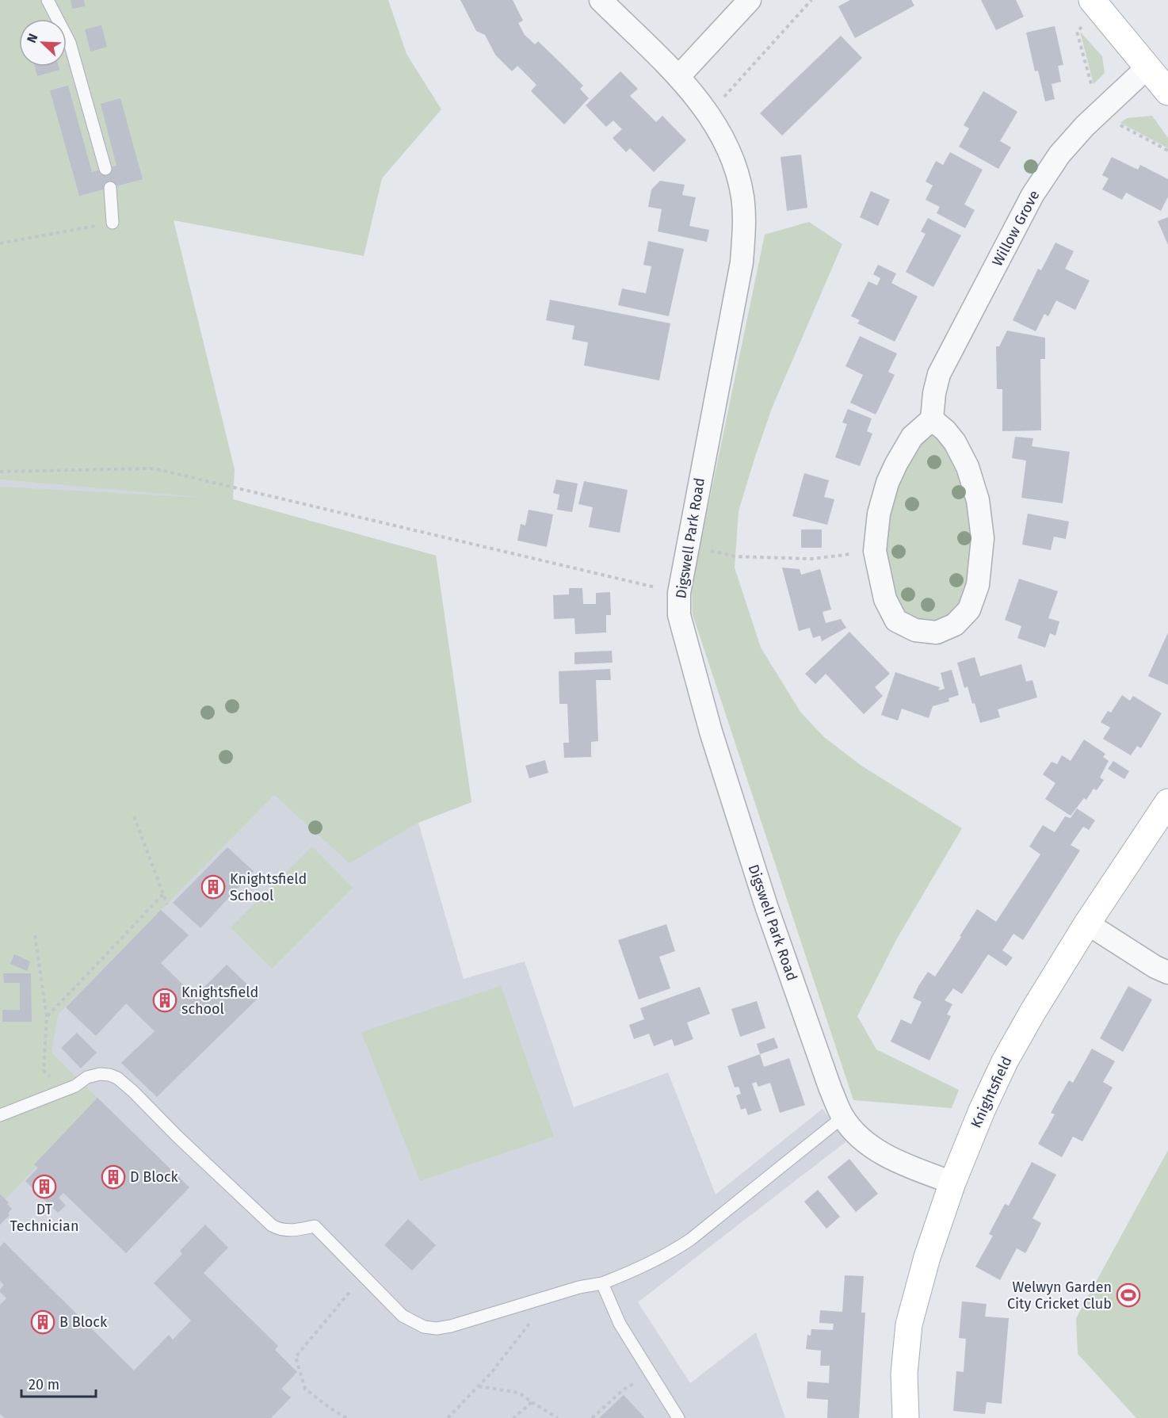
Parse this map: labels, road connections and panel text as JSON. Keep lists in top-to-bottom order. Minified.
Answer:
{"streets":{"street":["Willow Grove","Digswell Park Road","Knightsfield"]},"crossings":[["Digswell Park Road","Knightsfield"]],"places":{"building":["Knightsfield School","Knightsfield school","D Block","DT Technician","B Block"],"sports":["Welwyn Garden City Cricket Club"]},"scale_bar":"20 m","north":"top left"}
